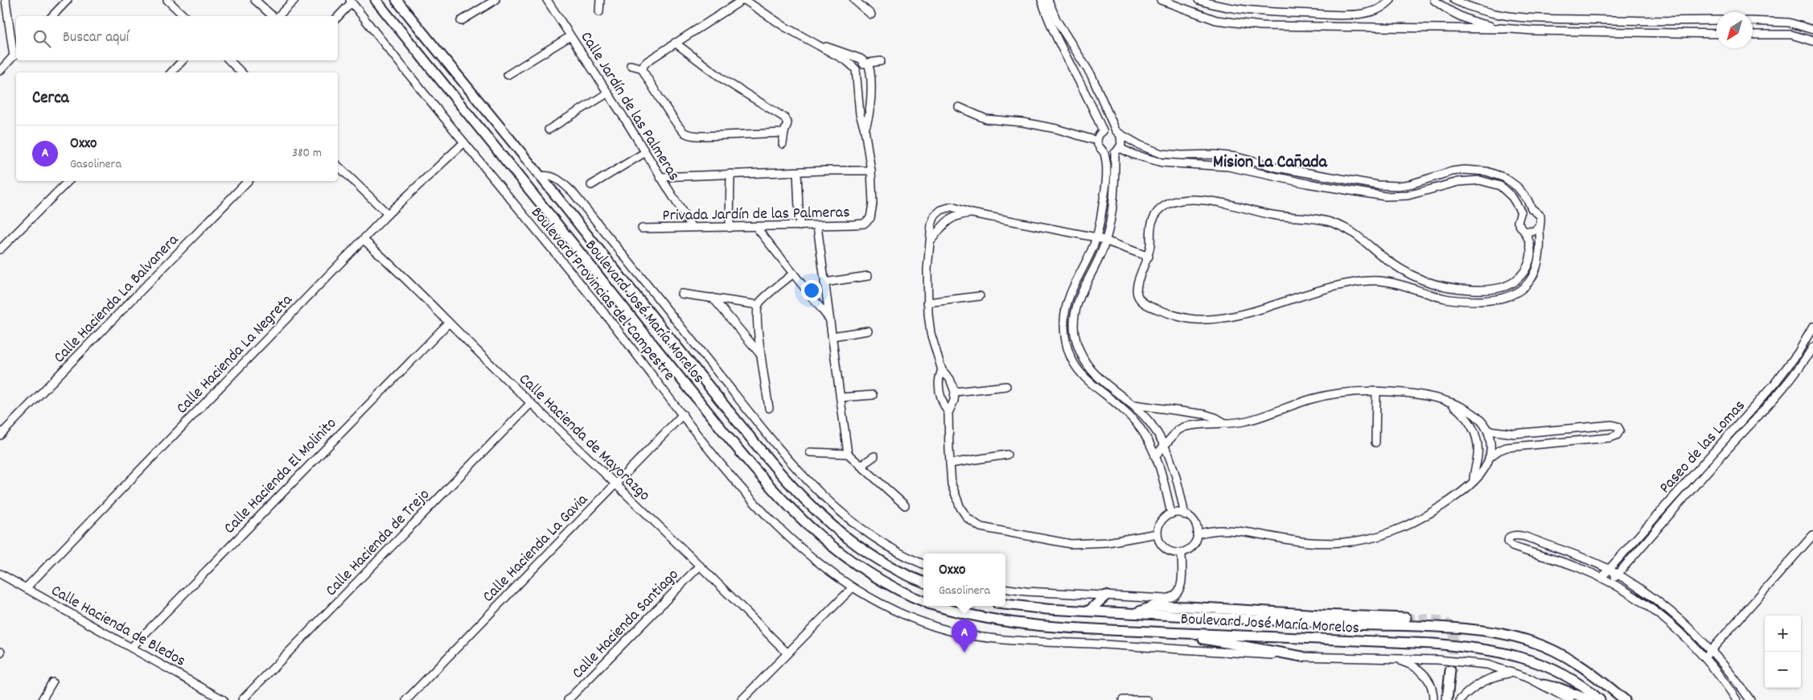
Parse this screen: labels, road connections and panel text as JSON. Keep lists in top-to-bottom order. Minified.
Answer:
{"streets":{"main road":["Boulevard José María Morelos"],"street":["Calle Jardín de las Palmeras","Privada Jardín de las Palmeras","Boulevard Provincias del Campestre","Calle Hacienda La Balvanera","Calle Hacienda La Negreta","Calle Hacienda de Mayorazgo","Paseo de las Lomas","Calle Hacienda El Molinito","Calle Hacienda de Trejo","Calle Hacienda La Gavia","Calle Hacienda Santiago","Calle Hacienda de Bledos"]},"crossings":[["Calle Jardín de las Palmeras","Privada Jardín de las Palmeras"],["Boulevard Provincias del Campestre","Calle Hacienda La Negreta"],["Boulevard Provincias del Campestre","Calle Hacienda La Gavia"],["Calle Hacienda La Negreta","Calle Hacienda de Mayorazgo"],["Calle Hacienda La Negreta","Calle Hacienda de Bledos"],["Calle Hacienda de Mayorazgo","Calle Hacienda El Molinito"],["Calle Hacienda de Mayorazgo","Calle Hacienda de Trejo"],["Calle Hacienda de Mayorazgo","Calle Hacienda La Gavia"],["Calle Hacienda de Mayorazgo","Calle Hacienda Santiago"],["Calle Hacienda El Molinito","Calle Hacienda de Bledos"]],"districts":["Mision La Cañada"],"north":"bottom left","page":{"search":"Buscar aquí","heading":"Cerca","list":[{"mark":"A","name":"Oxxo","note":"Gasolinera","value":"380 m"}],"popup":["Oxxo","Gasolinera"],"map_buttons":["+","−"],"pins":"A"}}
